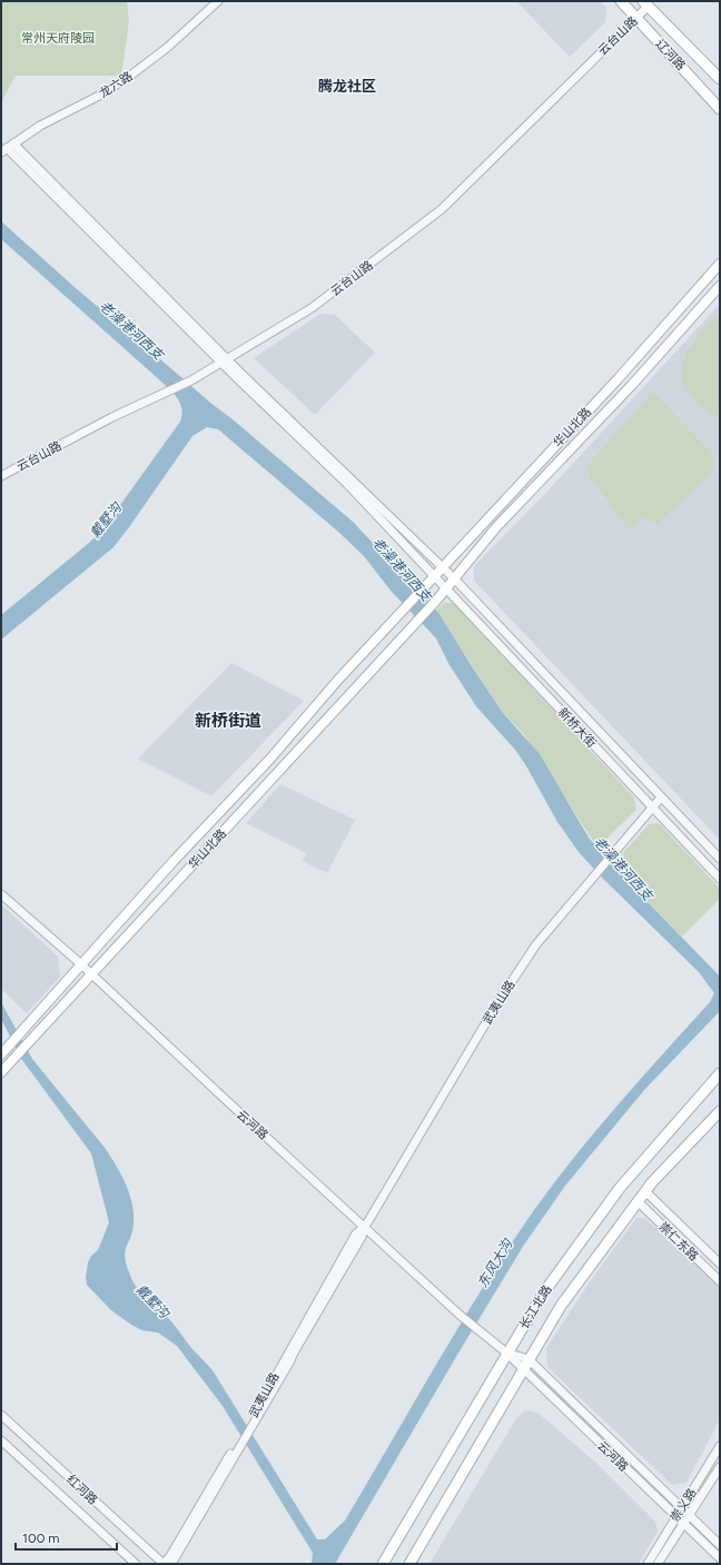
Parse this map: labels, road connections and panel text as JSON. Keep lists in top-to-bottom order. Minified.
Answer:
{"streets":{"main road":["辽河路","华山北路","长江北路"],"street":["云台山路","龙六路","新桥大街","武夷山路","云河路","崇仁东路","红河路","崇义路"]},"crossings":[["云台山路","辽河路"],["云台山路","新桥大街"],["华山北路","新桥大街"],["华山北路","云河路"],["新桥大街","武夷山路"],["武夷山路","云河路"],["武夷山路","红河路"],["云河路","长江北路"],["云河路","崇义路"],["崇仁东路","长江北路"]],"districts":["腾龙社区","新桥街道"],"water":["老澡港河西支","戴墅沟","东风大沟"],"parks":["常州天府陵园"],"scale_bar":"100 m"}
